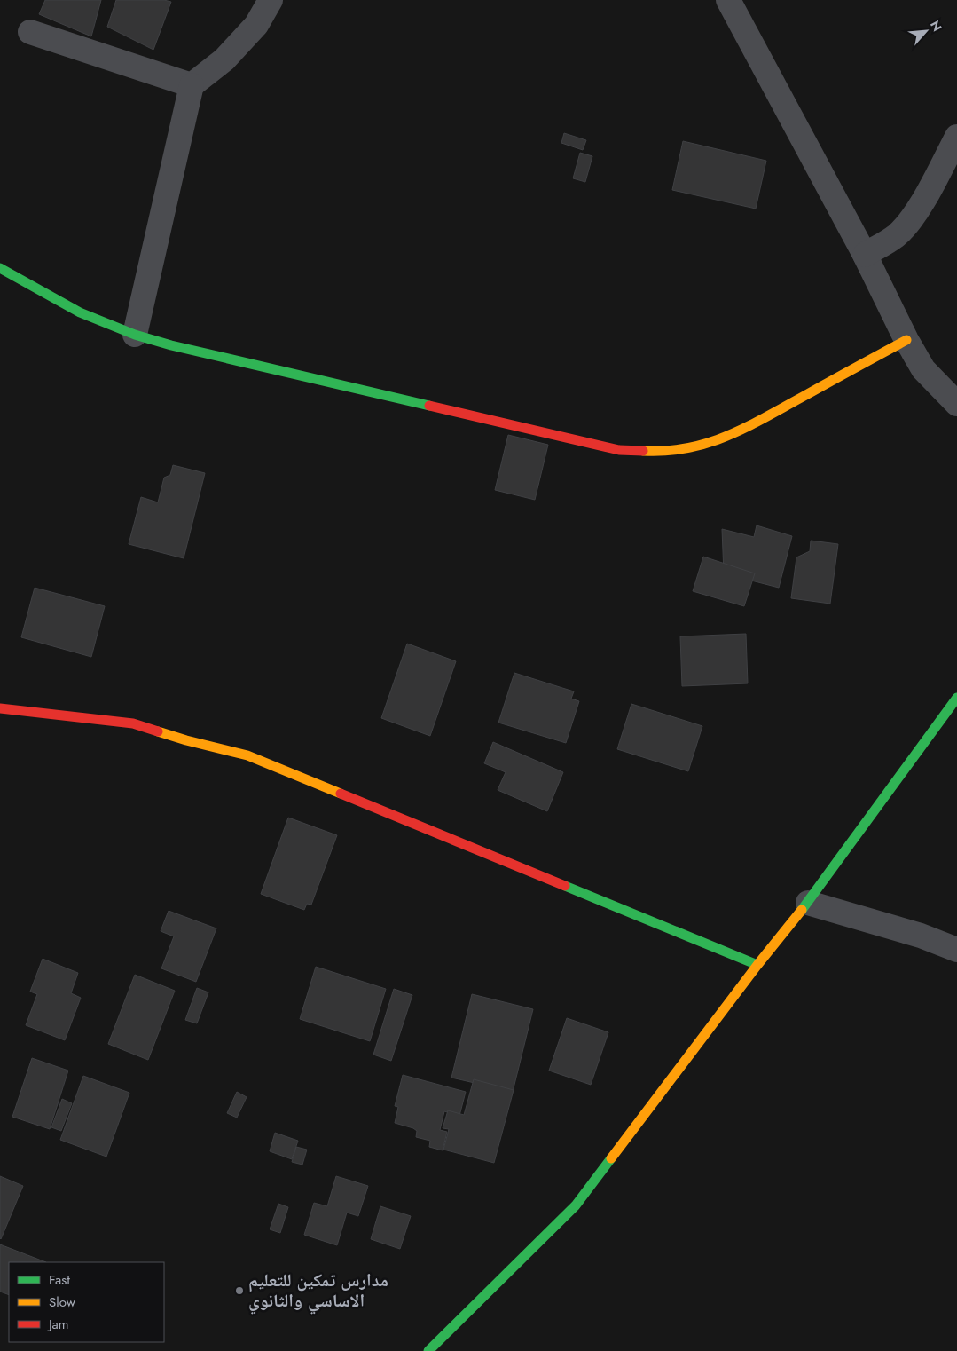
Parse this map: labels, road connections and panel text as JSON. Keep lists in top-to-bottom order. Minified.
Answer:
{"places":["مدارس تمكين للتعليم الاساسي والثانوي"],"legend":["Fast","Slow","Jam"],"north":"top right"}
